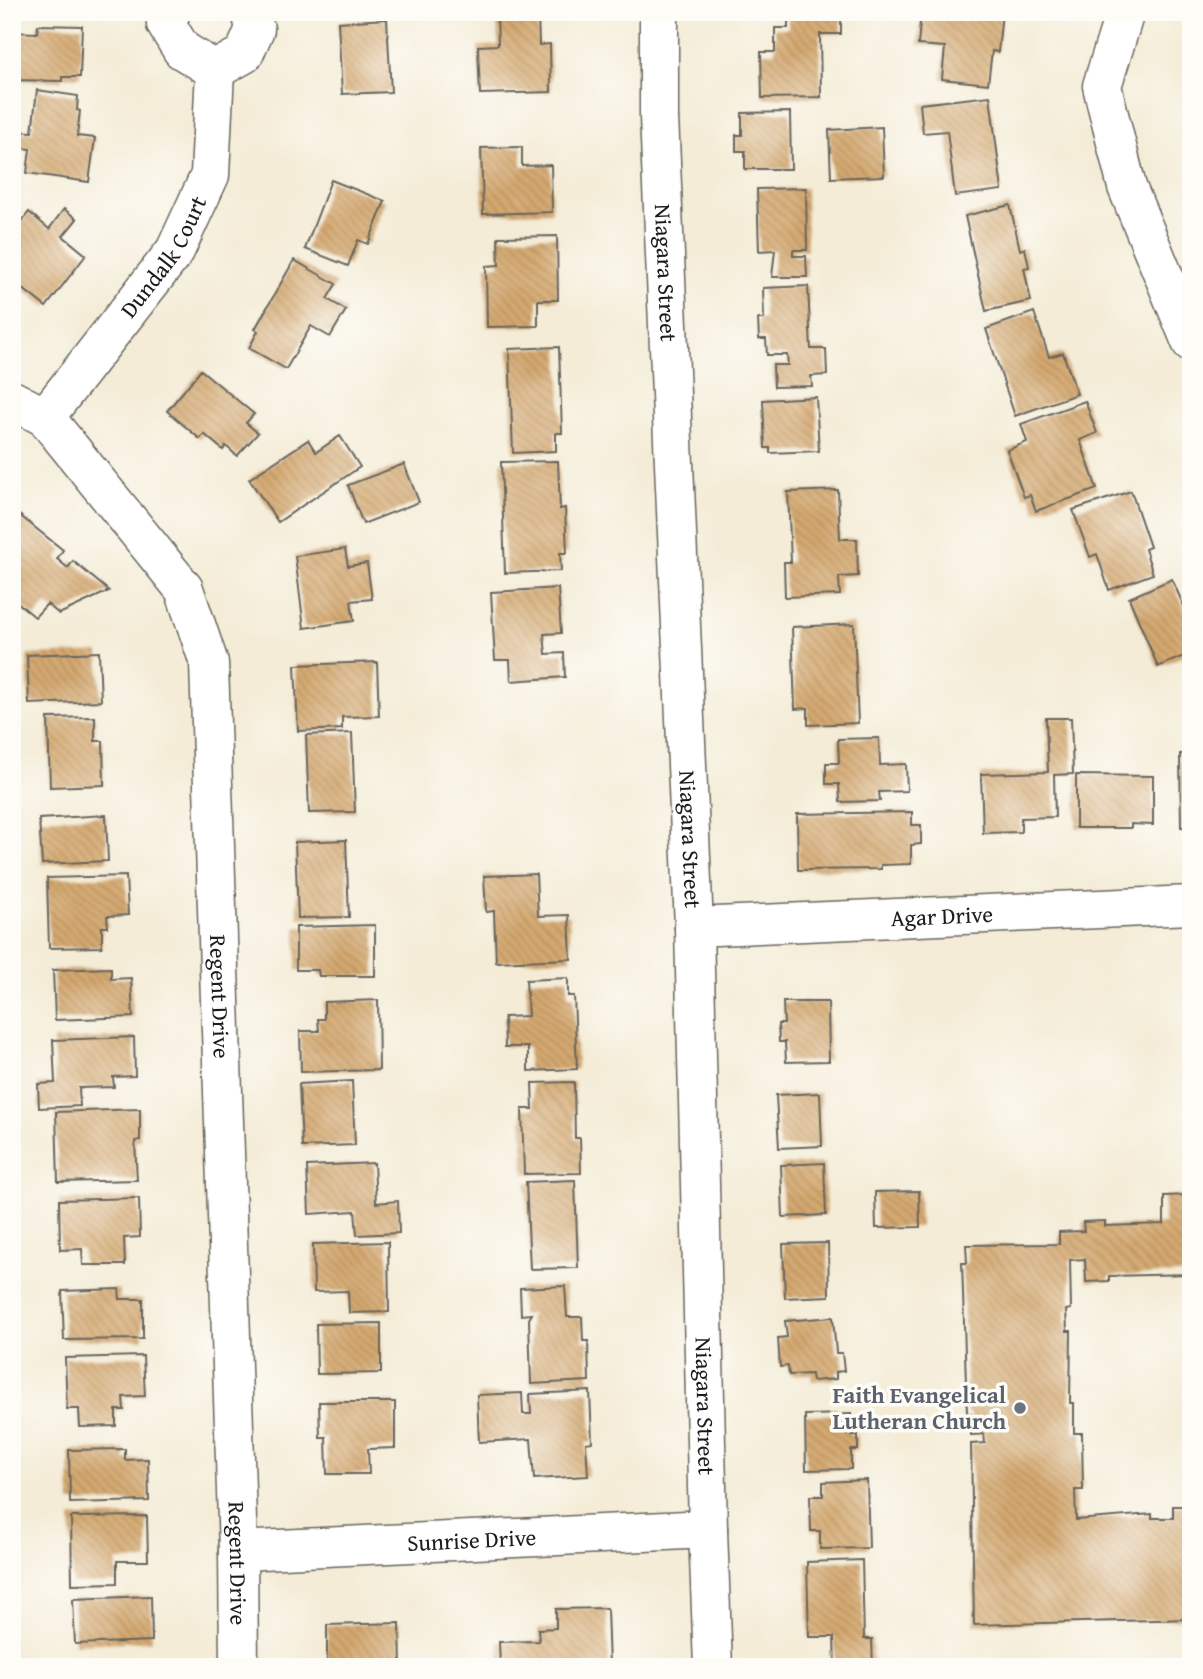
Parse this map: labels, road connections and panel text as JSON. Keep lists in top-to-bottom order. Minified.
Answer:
{"streets":{"street":["Dundalk Court","Niagara Street","Agar Drive","Regent Drive","Sunrise Drive"]},"crossings":[["Dundalk Court","Regent Drive"],["Niagara Street","Agar Drive"],["Niagara Street","Sunrise Drive"],["Regent Drive","Sunrise Drive"]],"places":["Faith Evangelical Lutheran Church"]}
